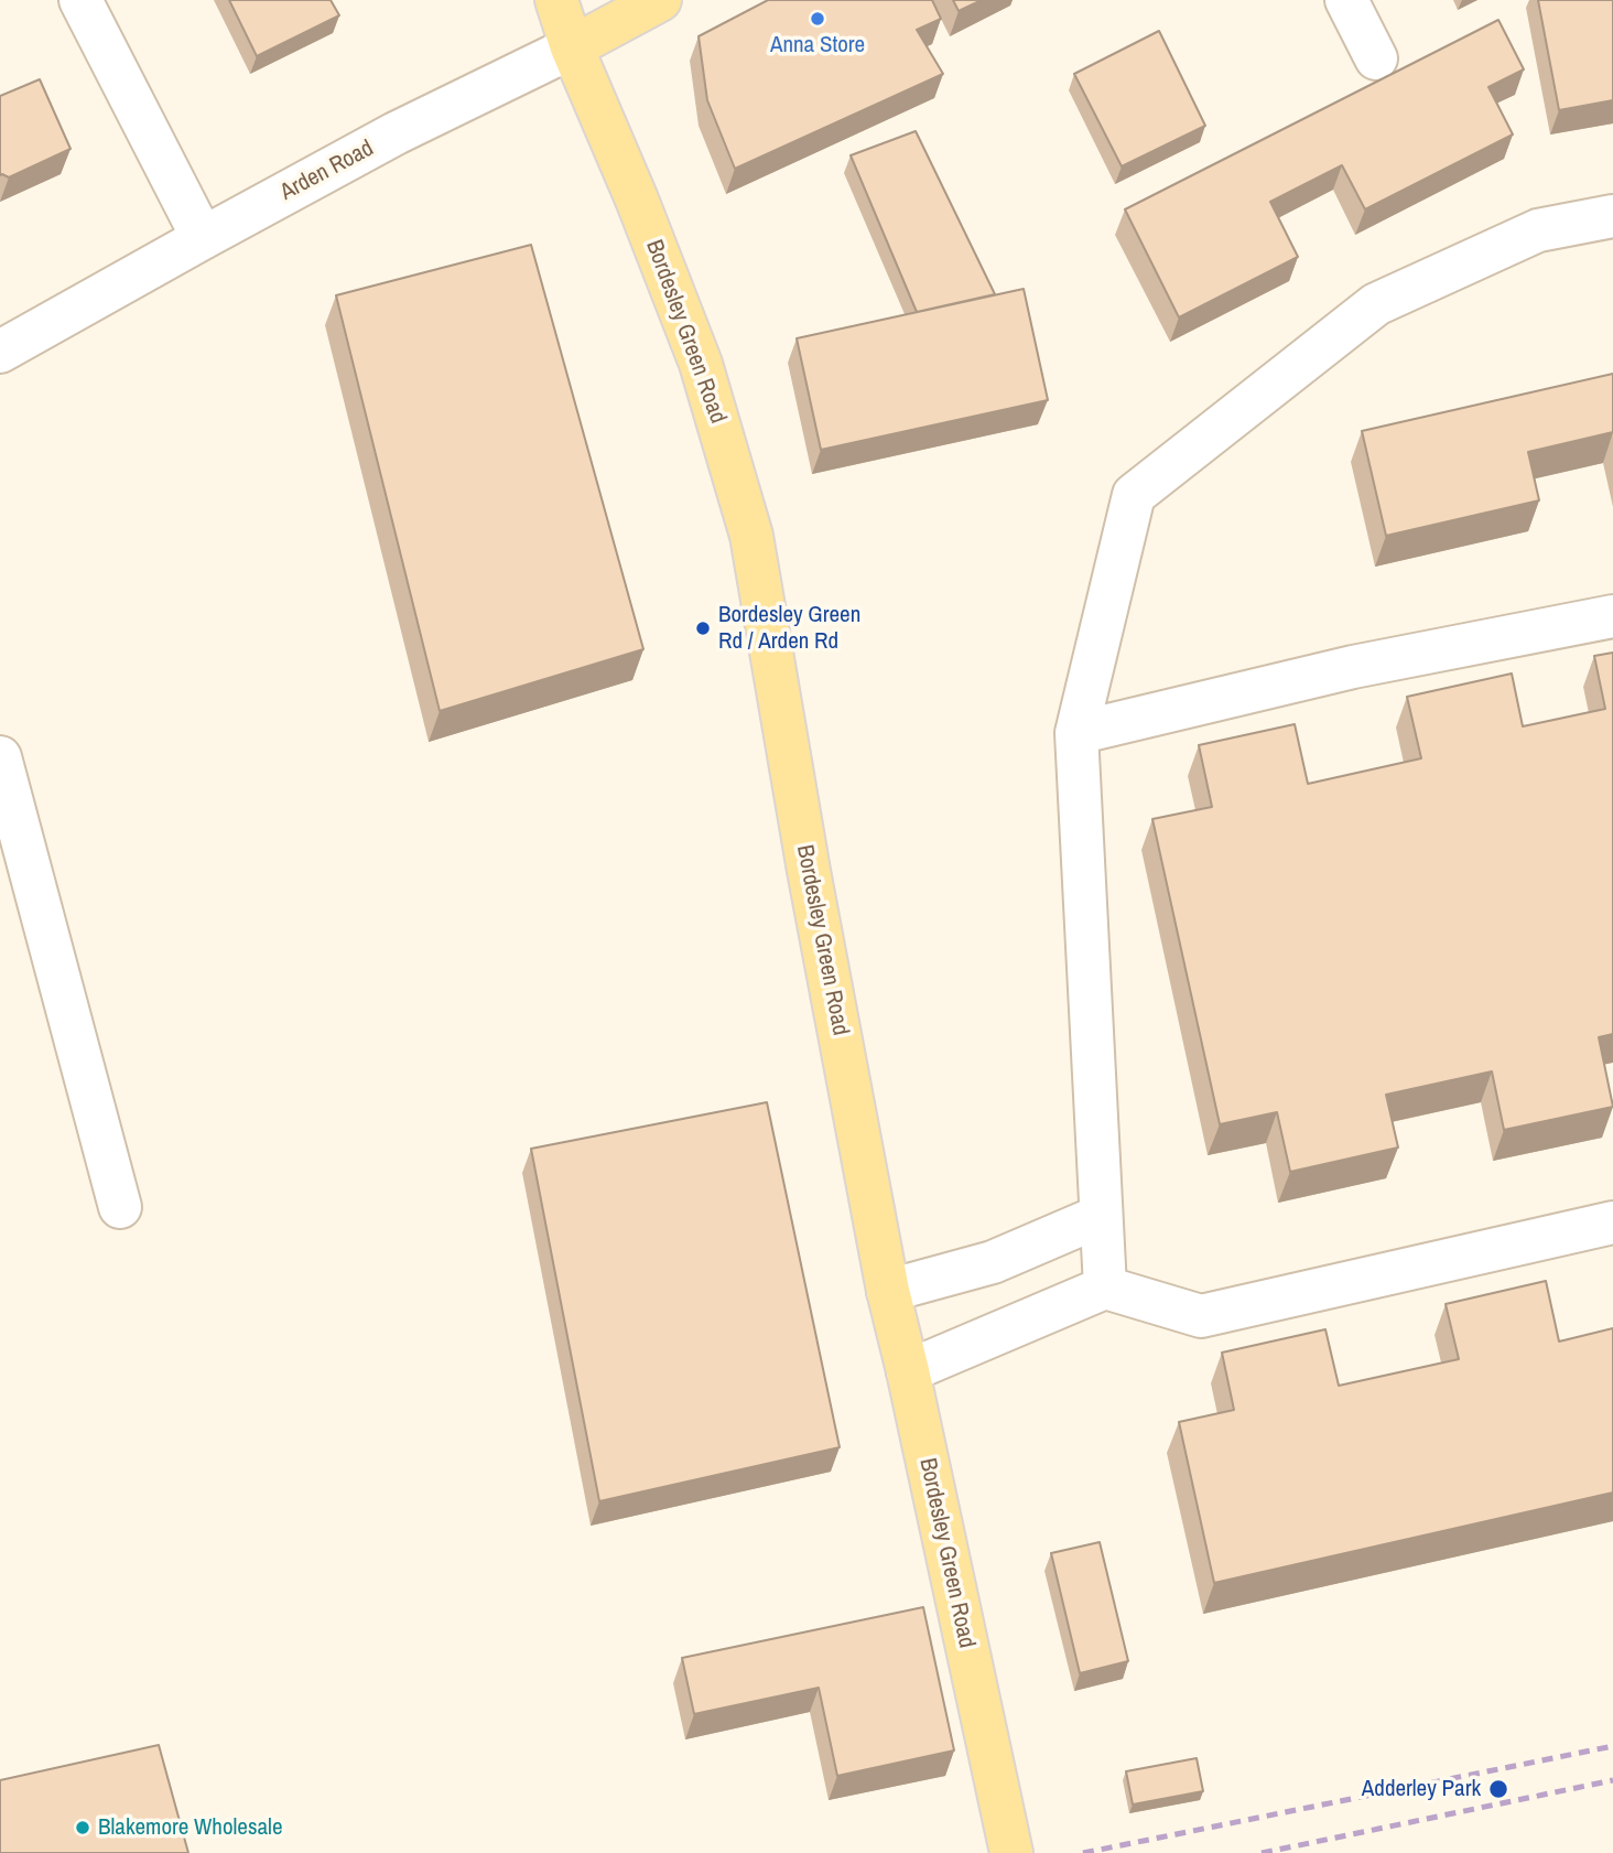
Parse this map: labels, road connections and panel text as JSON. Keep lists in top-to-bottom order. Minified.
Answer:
{"streets":{"main road":["Arden Road","Bordesley Green Road"]},"crossings":[["Arden Road","Bordesley Green Road"]],"places":["Anna Store","Bordesley Green Rd / Arden Rd","Adderley Park","Blakemore Wholesale"]}
